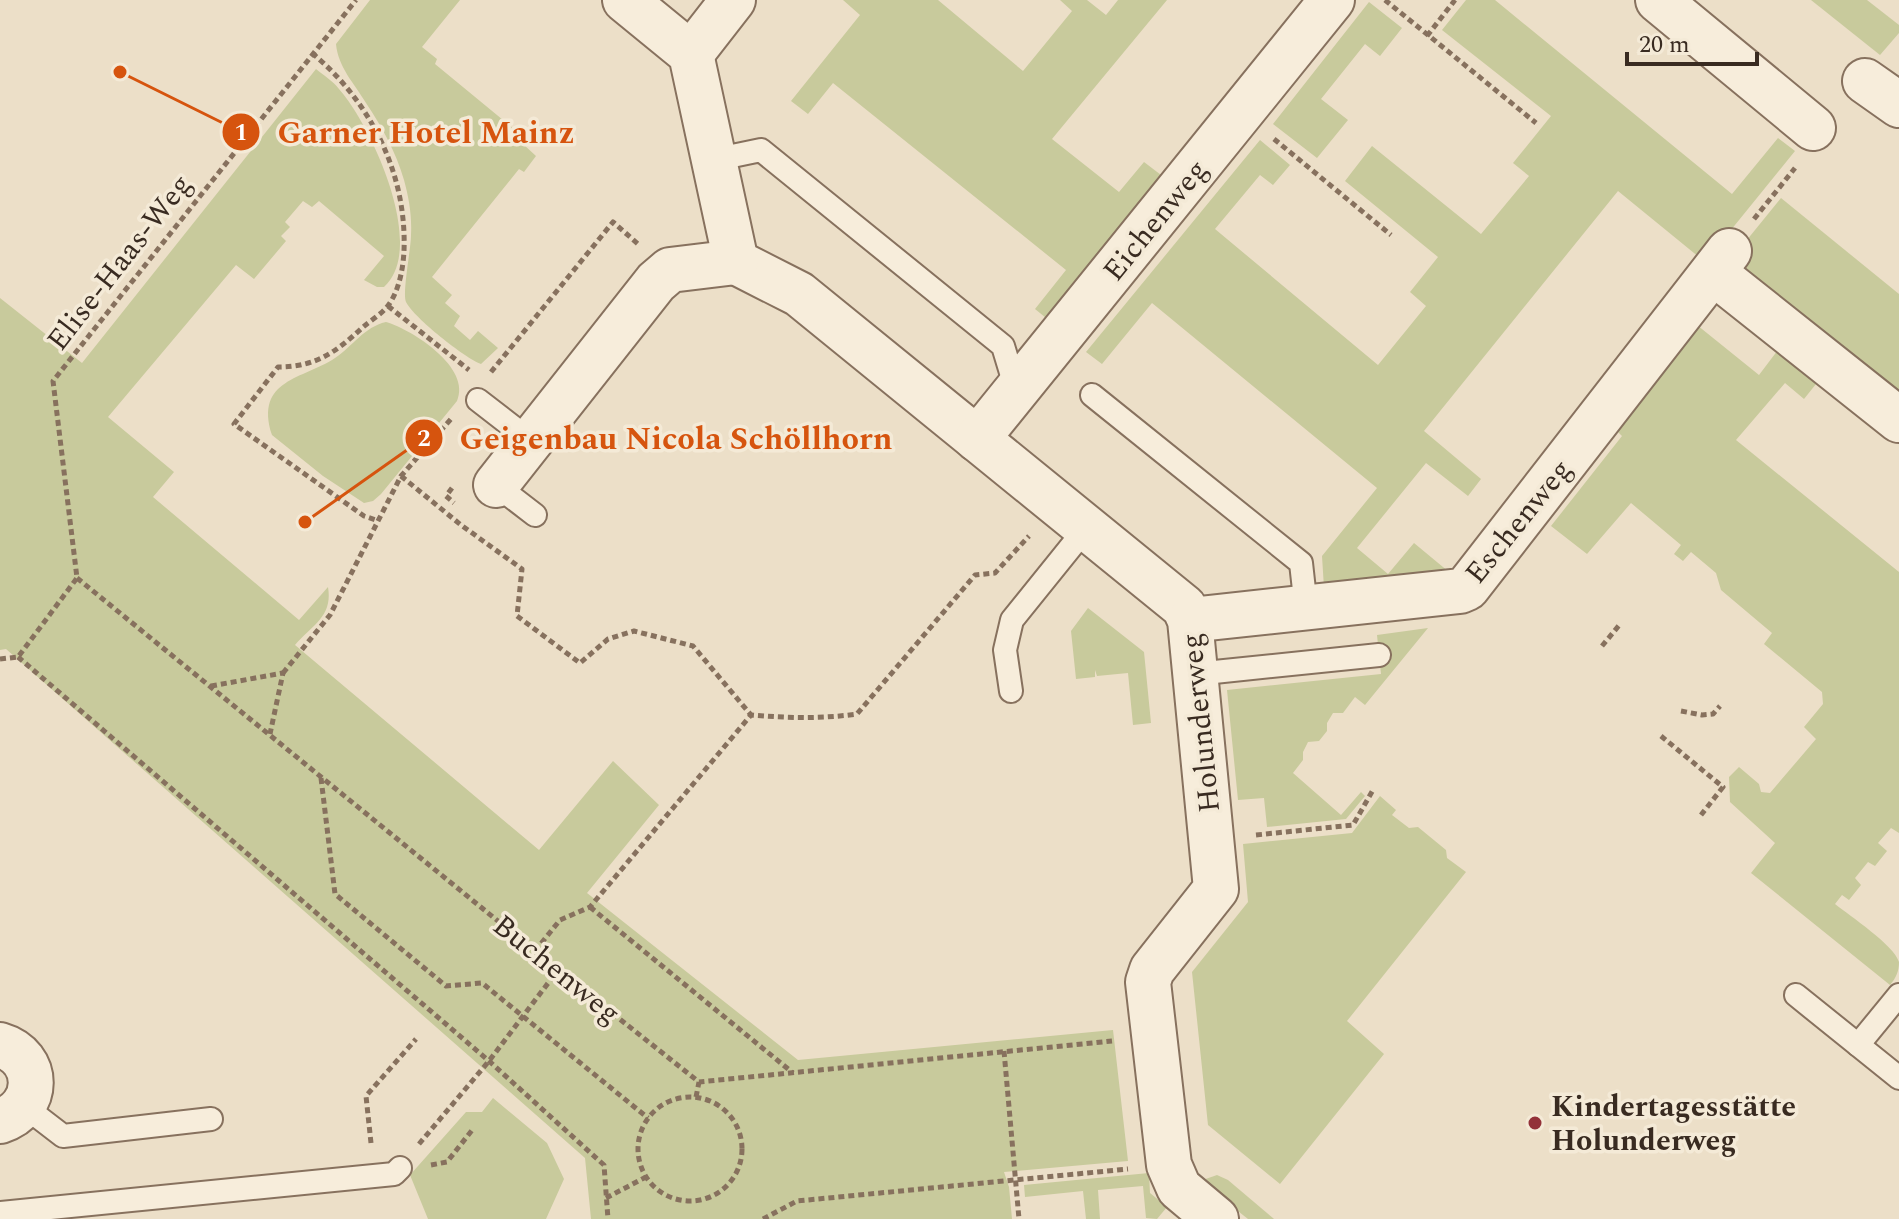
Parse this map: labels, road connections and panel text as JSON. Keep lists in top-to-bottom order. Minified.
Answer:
{"streets":{"street":["Eichenweg","Eschenweg","Holunderweg"],"path":["Elise-Haas-Weg","Buchenweg"]},"crossings":[["Eichenweg","Holunderweg"],["Elise-Haas-Weg","Buchenweg"],["Eschenweg","Holunderweg"]],"places":["Garner Hotel Mainz","Geigenbau Nicola Schöllhorn","Kindertagesstätte Holunderweg"],"scale_bar":"20 m"}
